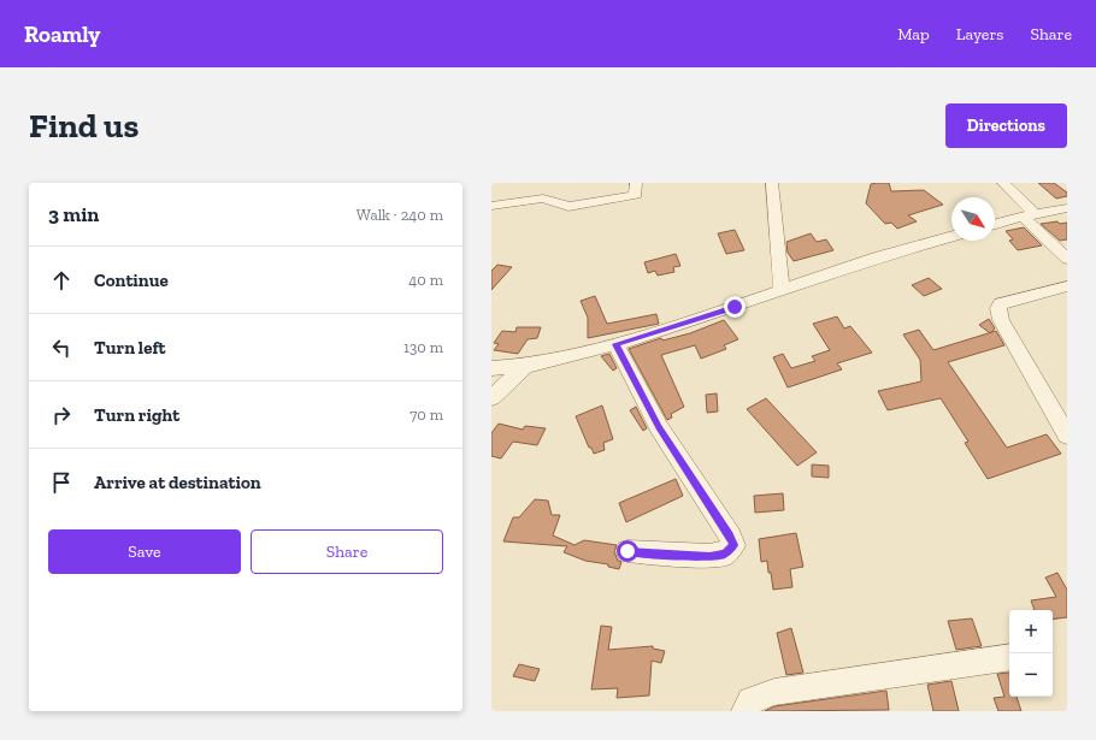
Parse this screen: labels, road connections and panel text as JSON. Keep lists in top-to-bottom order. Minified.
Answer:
{"north":"bottom right","page":{"header":"Roamly","nav":["Map","Layers","Share"],"buttons":["Directions",["Save","Share"]],"title":"Find us","heading":["3 min","Walk · 240 m"],"list":[["Continue","40 m"],["Turn left","130 m"],["Turn right","70 m"],"Arrive at destination"],"map_buttons":["+","−"]}}
